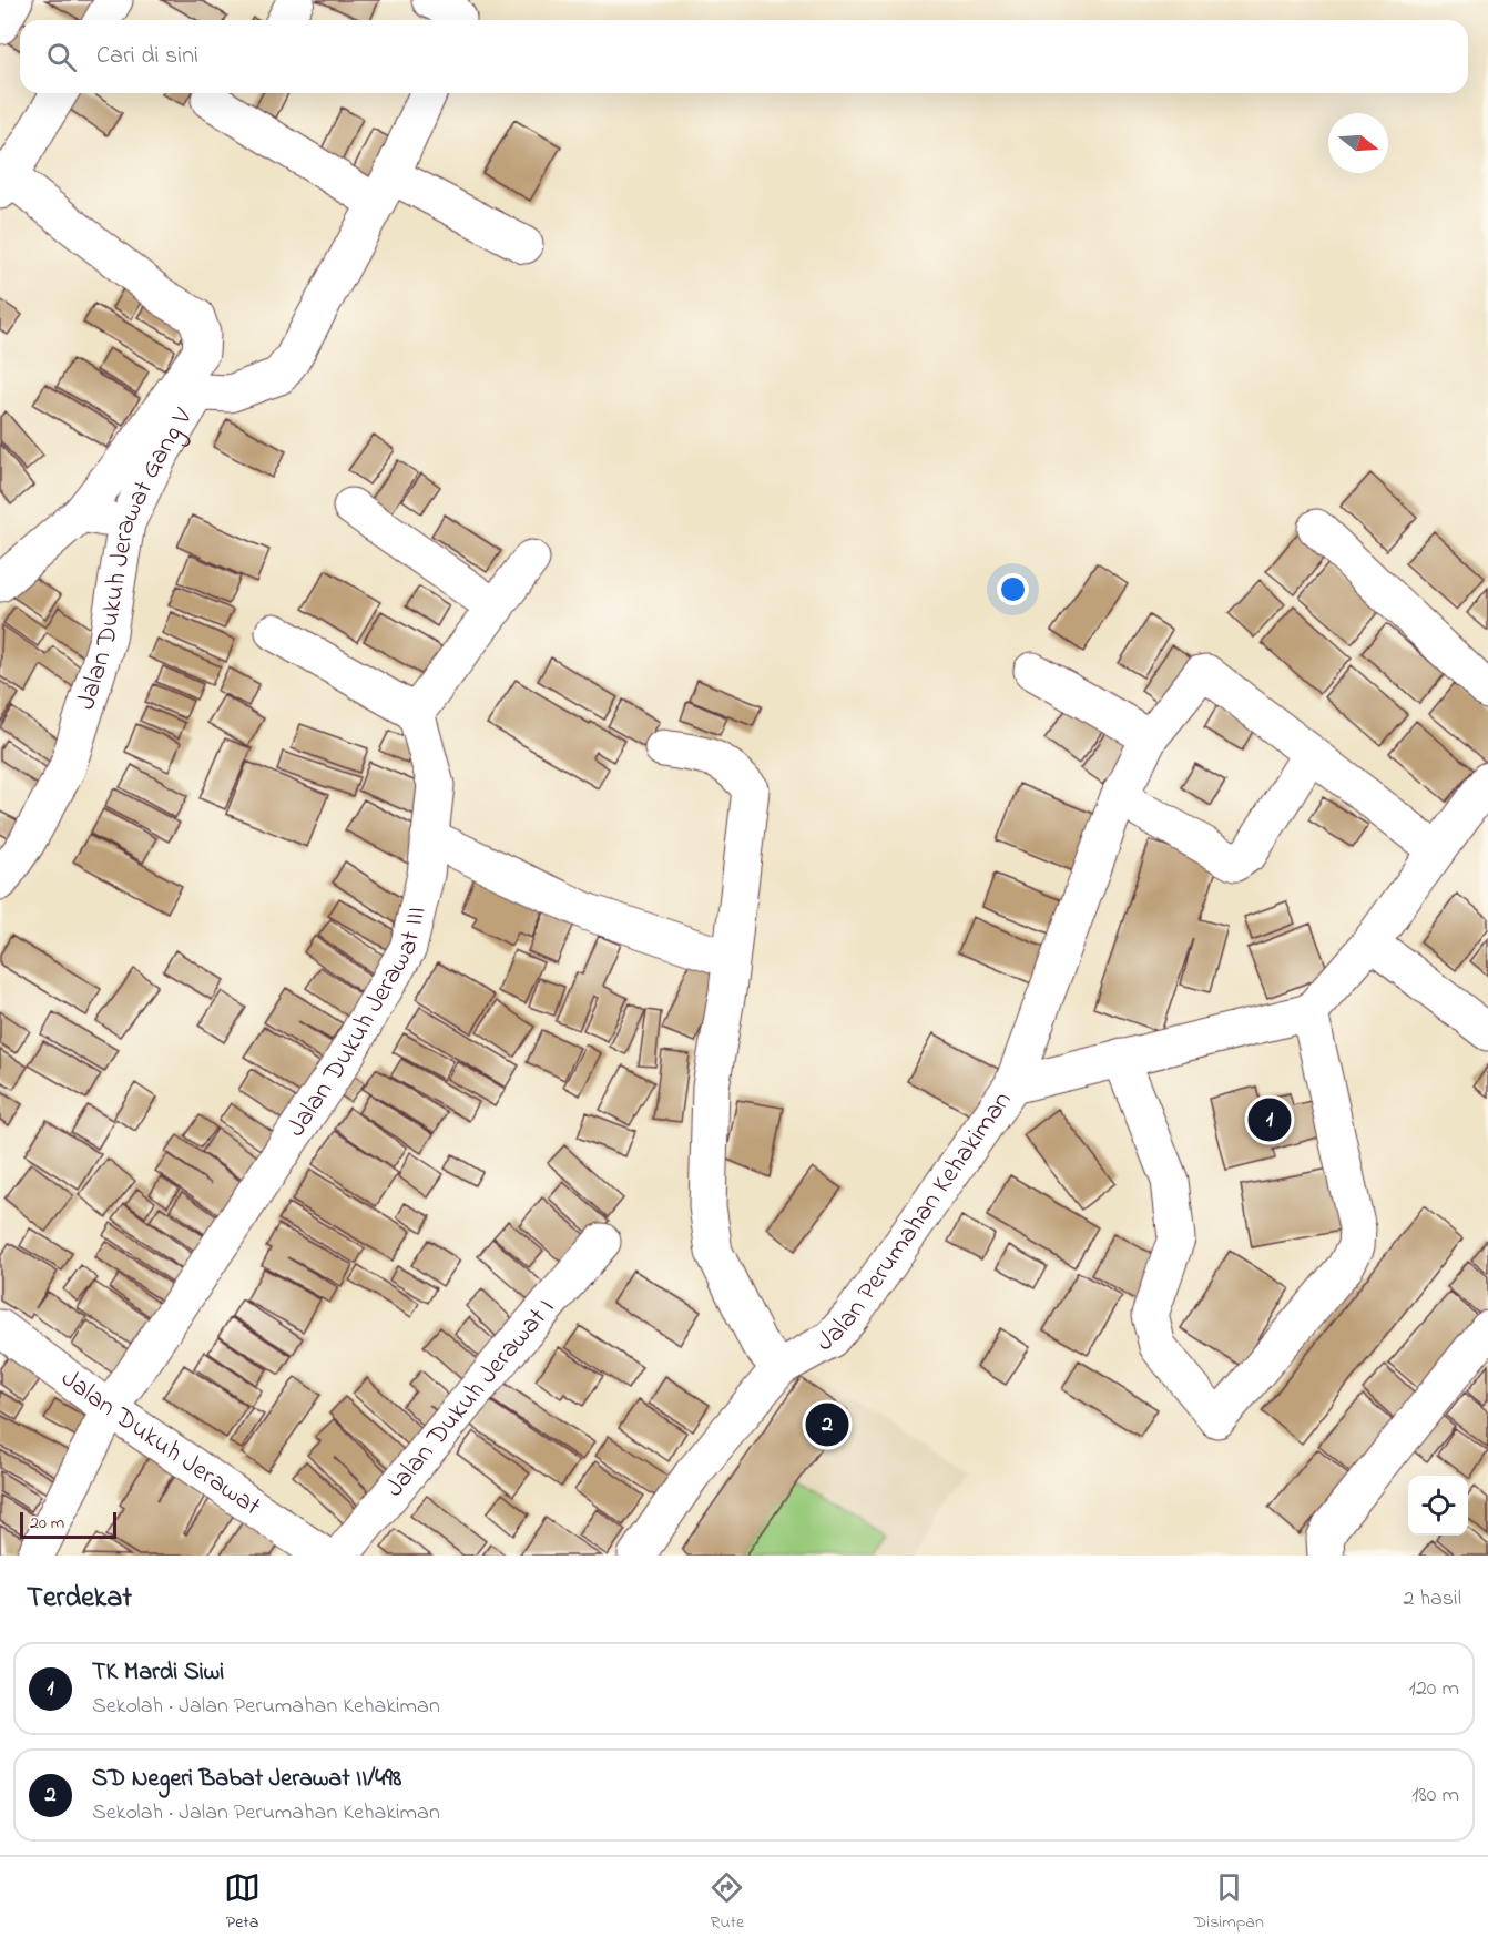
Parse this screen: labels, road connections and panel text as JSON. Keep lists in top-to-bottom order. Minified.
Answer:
{"streets":{"street":["Jalan Dukuh Jerawat Gang V","Jalan Dukuh Jerawat III","Jalan Perumahan Kehakiman","Jalan Dukuh Jerawat I","Jalan Dukuh Jerawat"]},"crossings":[["Jalan Dukuh Jerawat III","Jalan Dukuh Jerawat"]],"scale_bar":"20 m","north":"right","page":{"search":"Cari di sini","pins":["1","2"],"scale":"20 m","heading":["Terdekat","2 hasil"],"list":[{"mark":"1","name":"TK Mardi Siwi","note":"Sekolah · Jalan Perumahan Kehakiman","value":"120 m"},{"mark":"2","name":"SD Negeri Babat Jerawat II/498","note":"Sekolah · Jalan Perumahan Kehakiman","value":"180 m"}],"nav":["Peta","Rute","Disimpan"]}}
